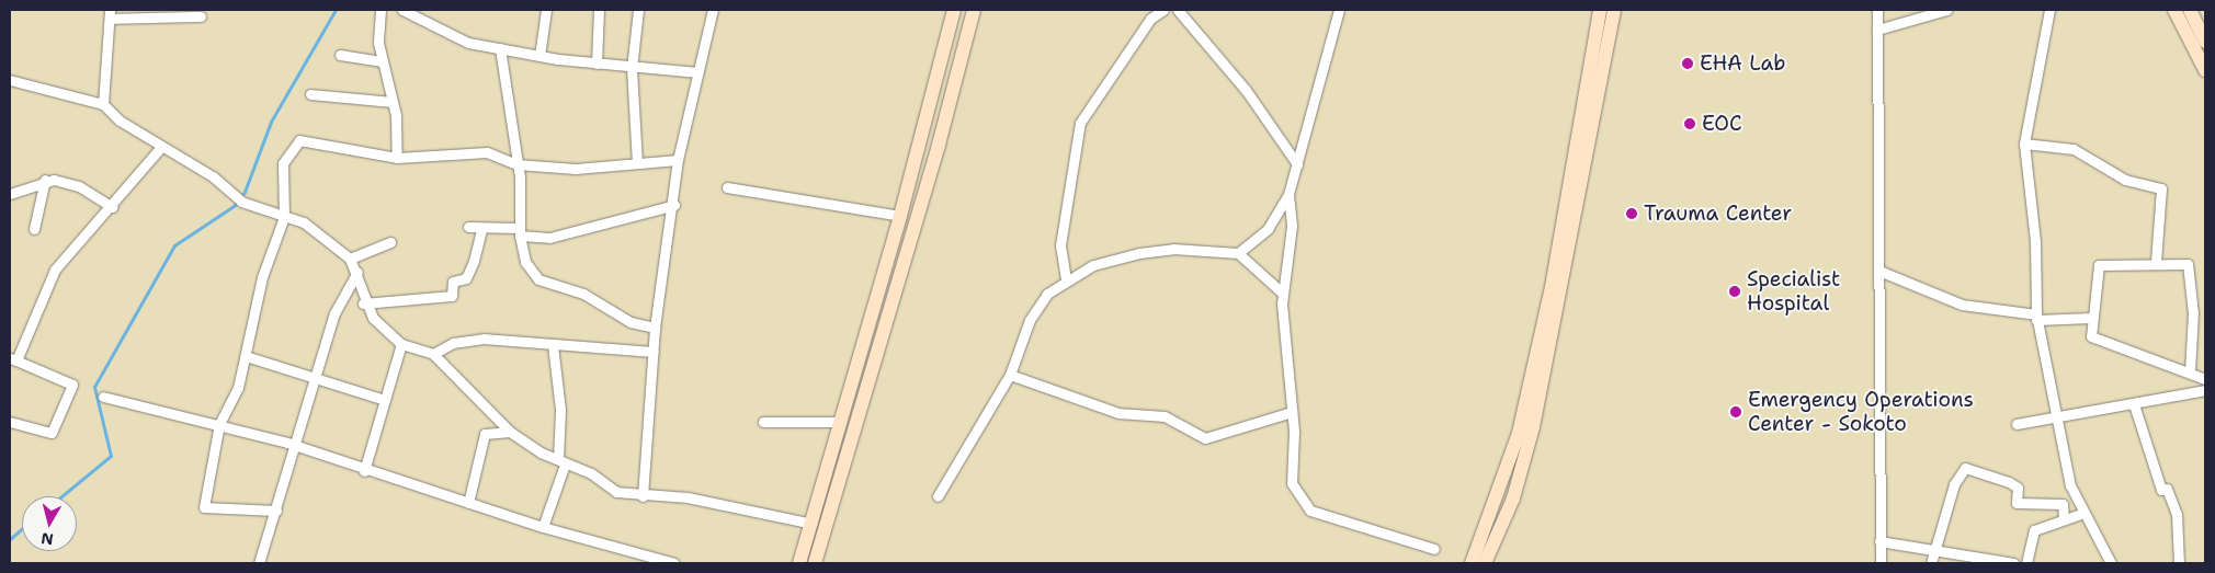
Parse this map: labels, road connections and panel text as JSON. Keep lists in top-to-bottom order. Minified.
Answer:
{"places":["EHA Lab","EOC","Trauma Center","Specialist Hospital","Emergency Operations Center - Sokoto"],"north":"bottom"}
